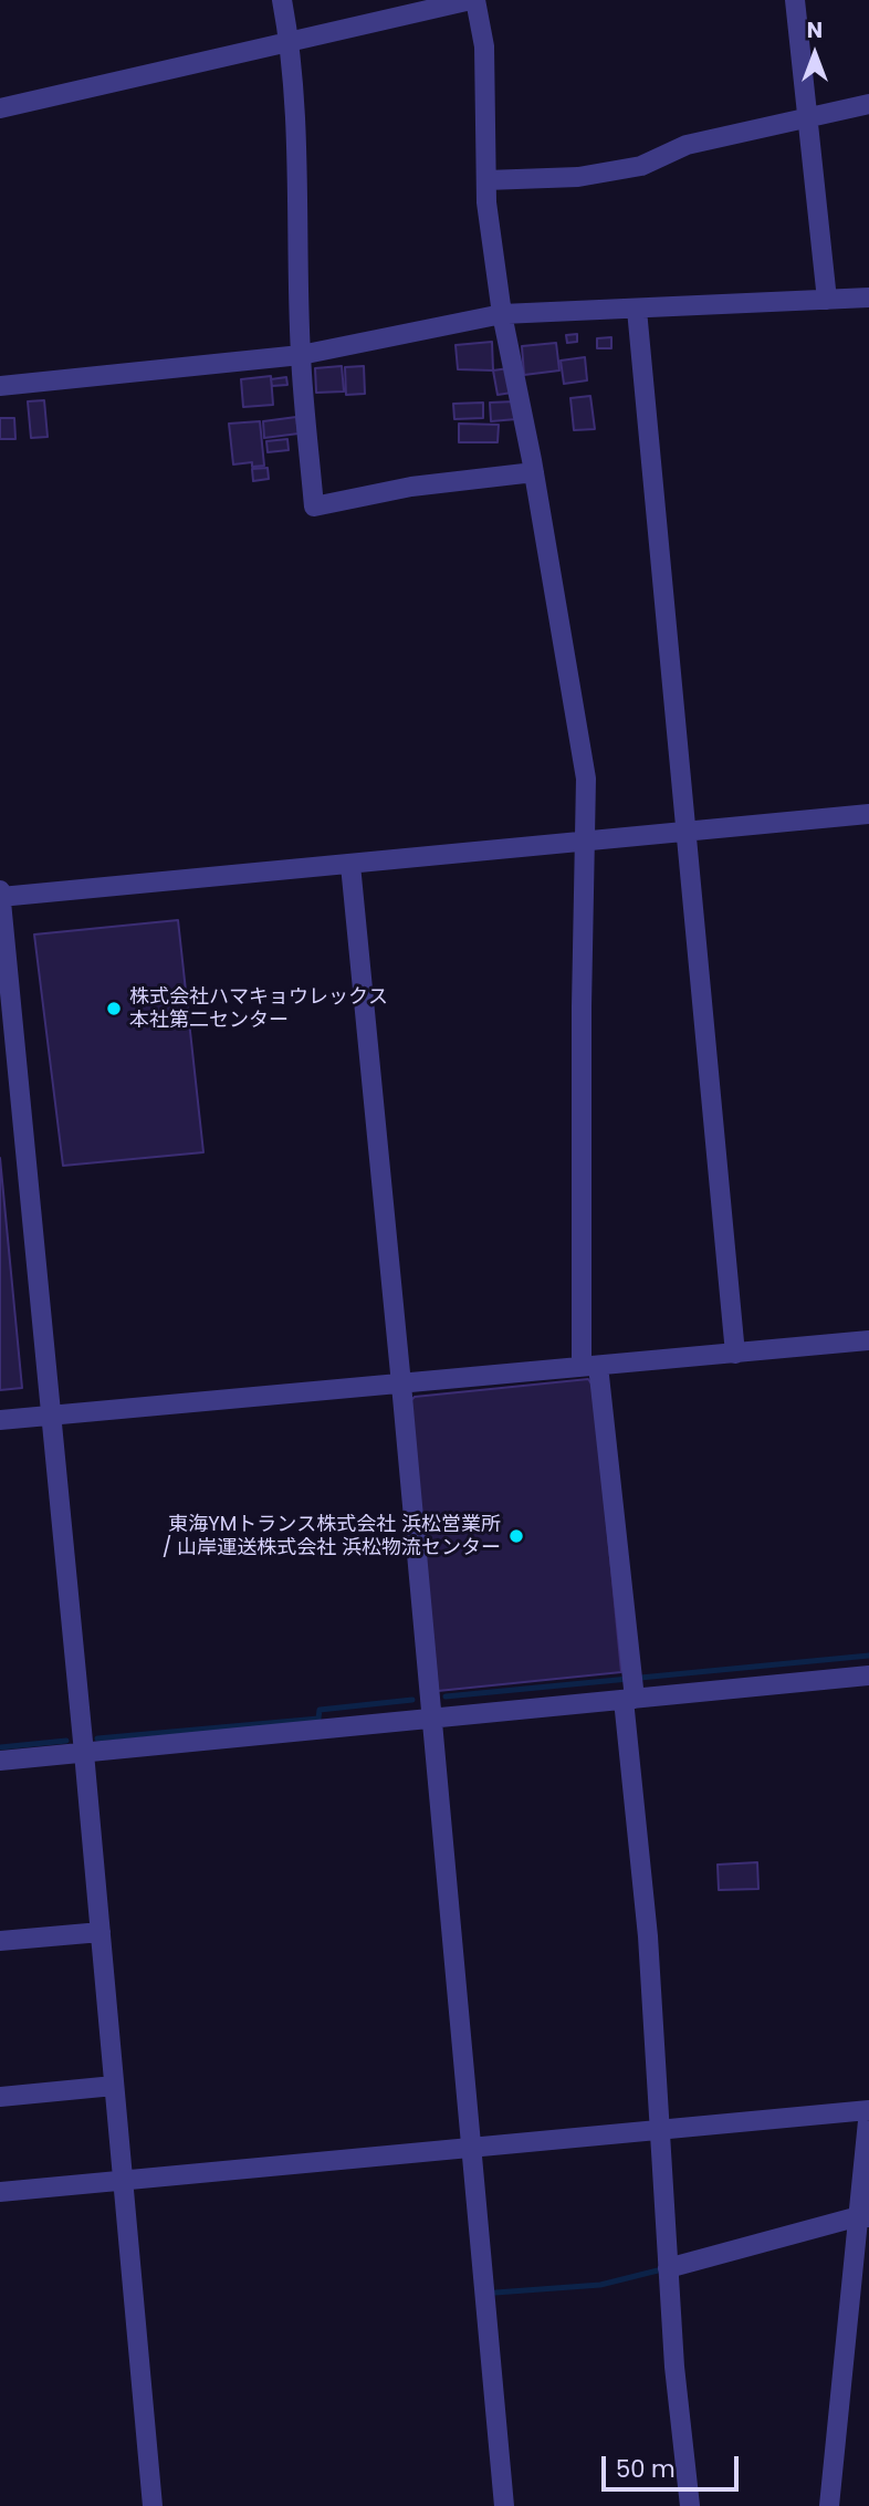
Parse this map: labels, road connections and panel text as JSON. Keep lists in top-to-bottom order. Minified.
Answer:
{"places":["株式会社ハマキョウレックス 本社第二センター","東海YMトランス株式会社 浜松営業所 / 山岸運送株式会社 浜松物流センター"],"scale_bar":"50 m","north":"top"}
